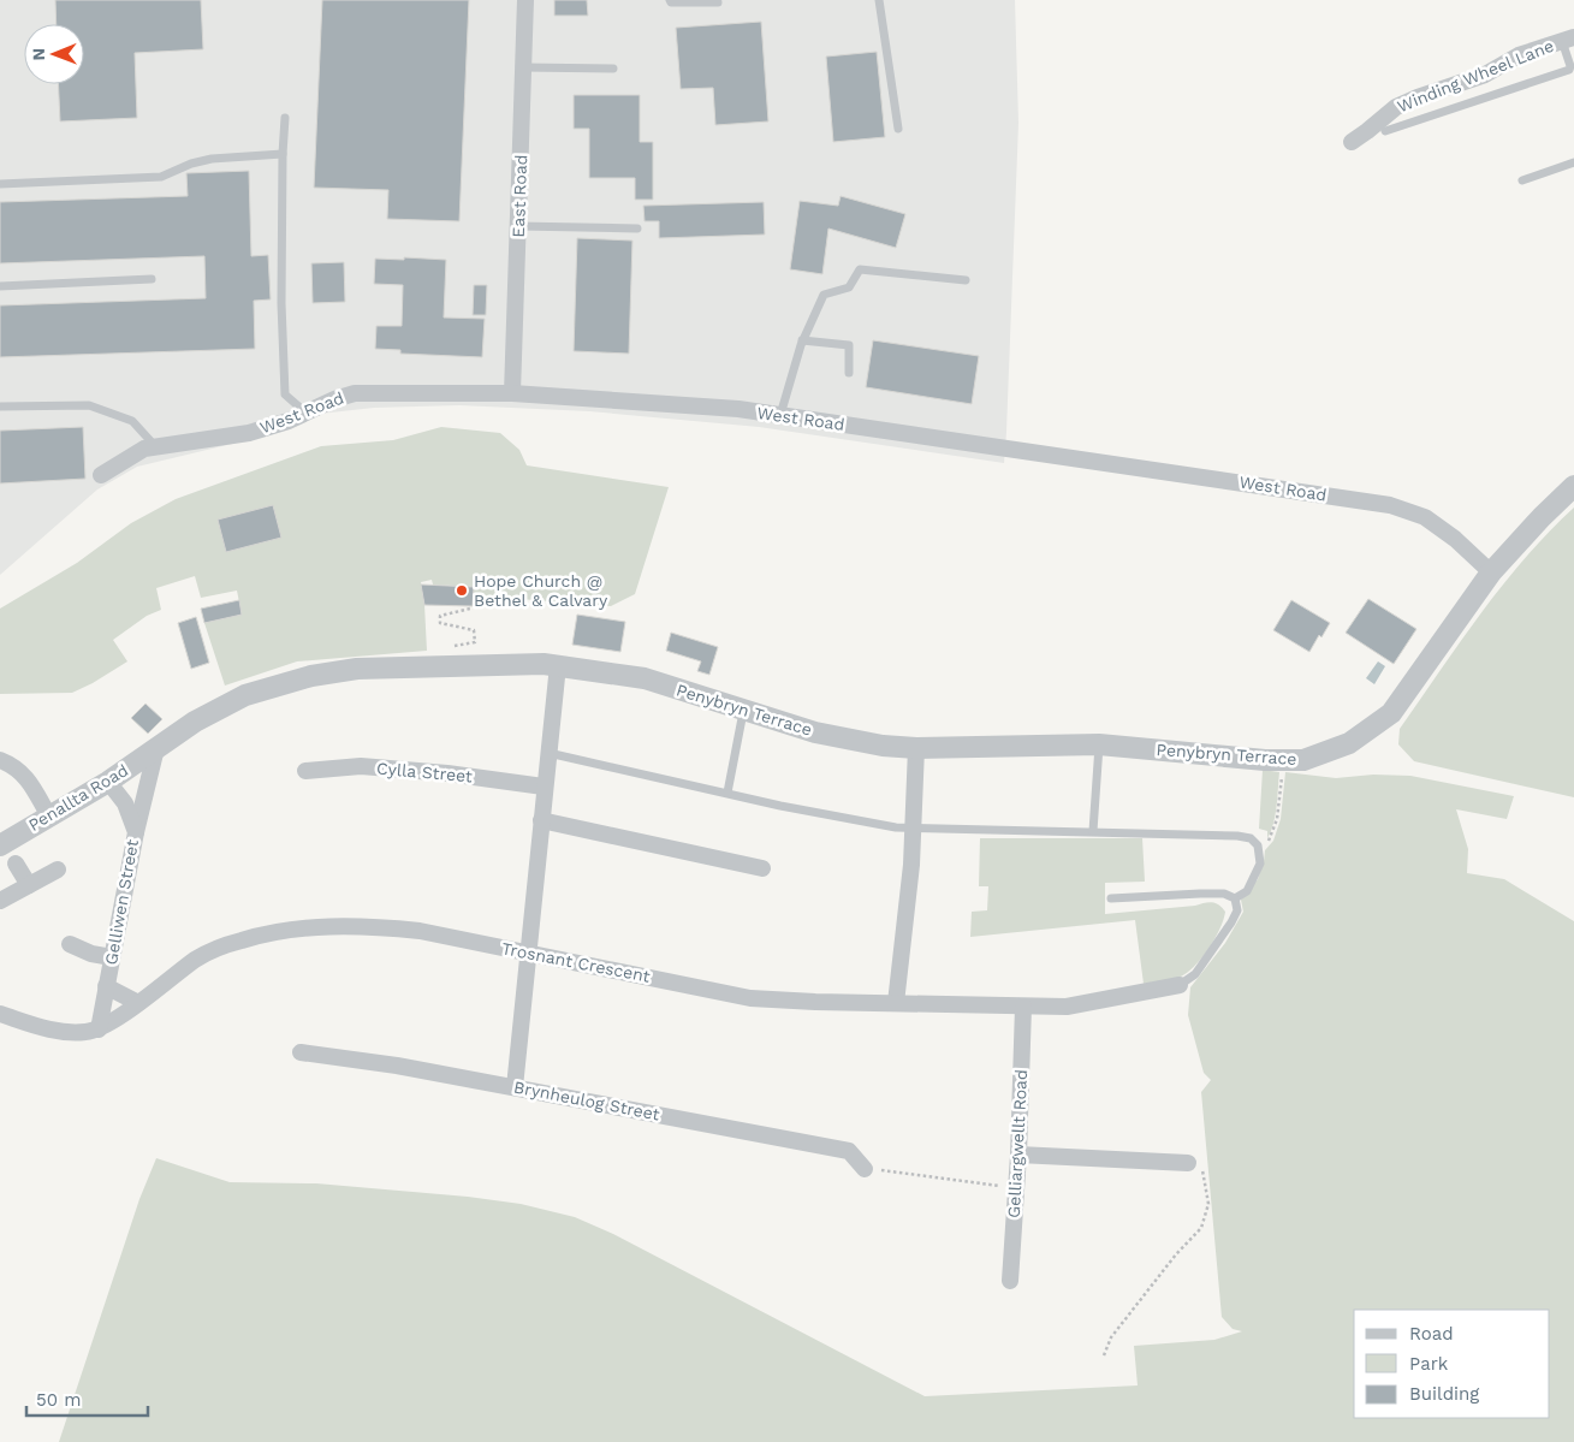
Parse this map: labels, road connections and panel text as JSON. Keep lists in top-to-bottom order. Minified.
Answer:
{"streets":{"street":["Winding Wheel Lane","East Road","West Road","Penybryn Terrace","Cylla Street","Penallta Road","Gelliwen Street","Trosnant Crescent","Brynheulog Street","Gelliargwellt Road"]},"crossings":[["East Road","West Road"],["West Road","Penybryn Terrace"],["Penybryn Terrace","Penallta Road"],["Penallta Road","Gelliwen Street"],["Gelliwen Street","Trosnant Crescent"],["Trosnant Crescent","Gelliargwellt Road"]],"places":["Hope Church @ Bethel & Calvary"],"legend":["Road","Park","Building"],"scale_bar":"50 m","north":"left"}
